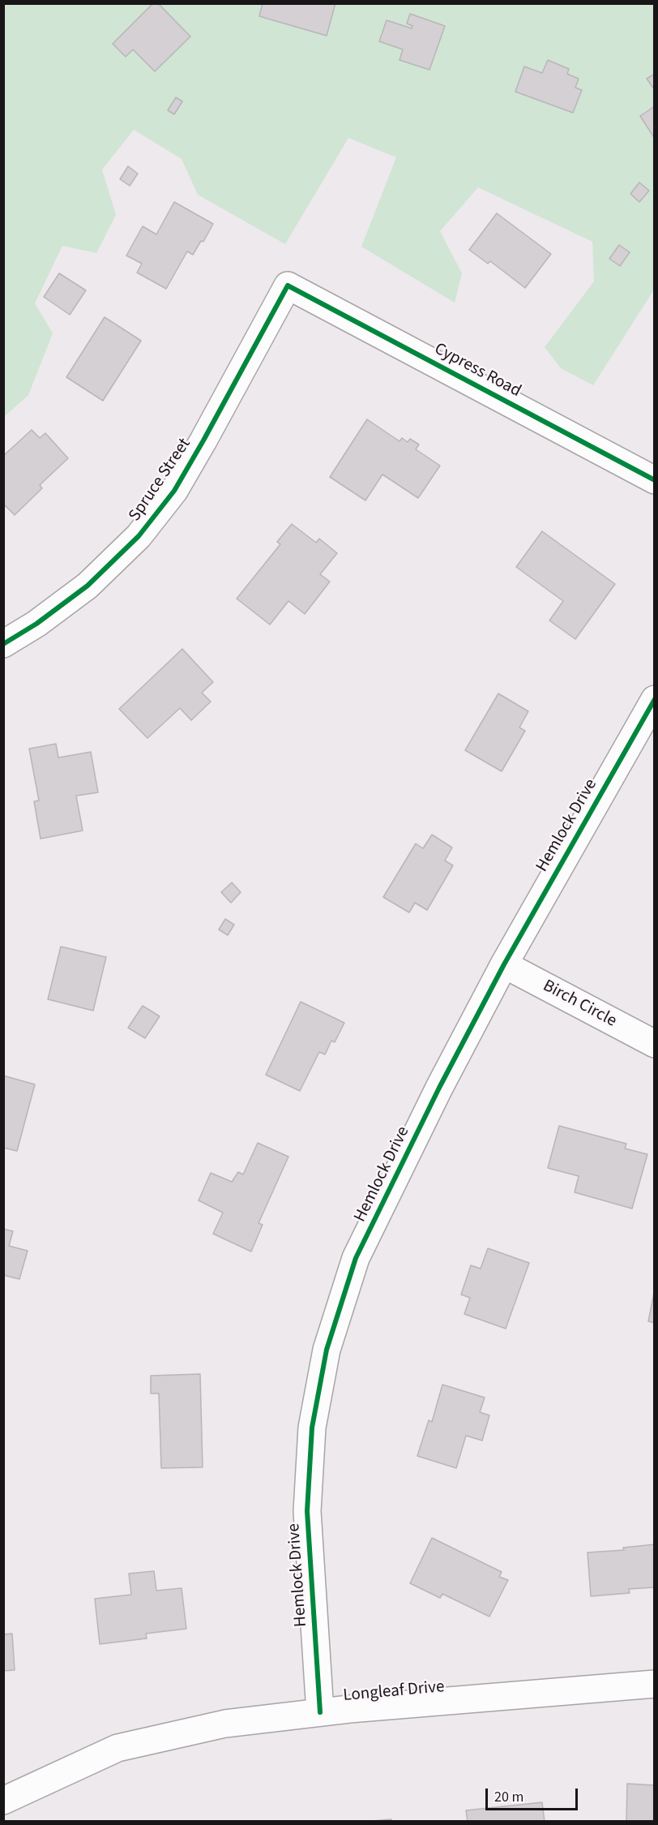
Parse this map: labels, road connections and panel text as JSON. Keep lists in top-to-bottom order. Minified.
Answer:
{"streets":{"street":["Cypress Road","Spruce Street","Hemlock Drive","Birch Circle","Longleaf Drive"]},"crossings":[["Cypress Road","Spruce Street"],["Hemlock Drive","Birch Circle"],["Hemlock Drive","Longleaf Drive"]],"scale_bar":"20 m"}
